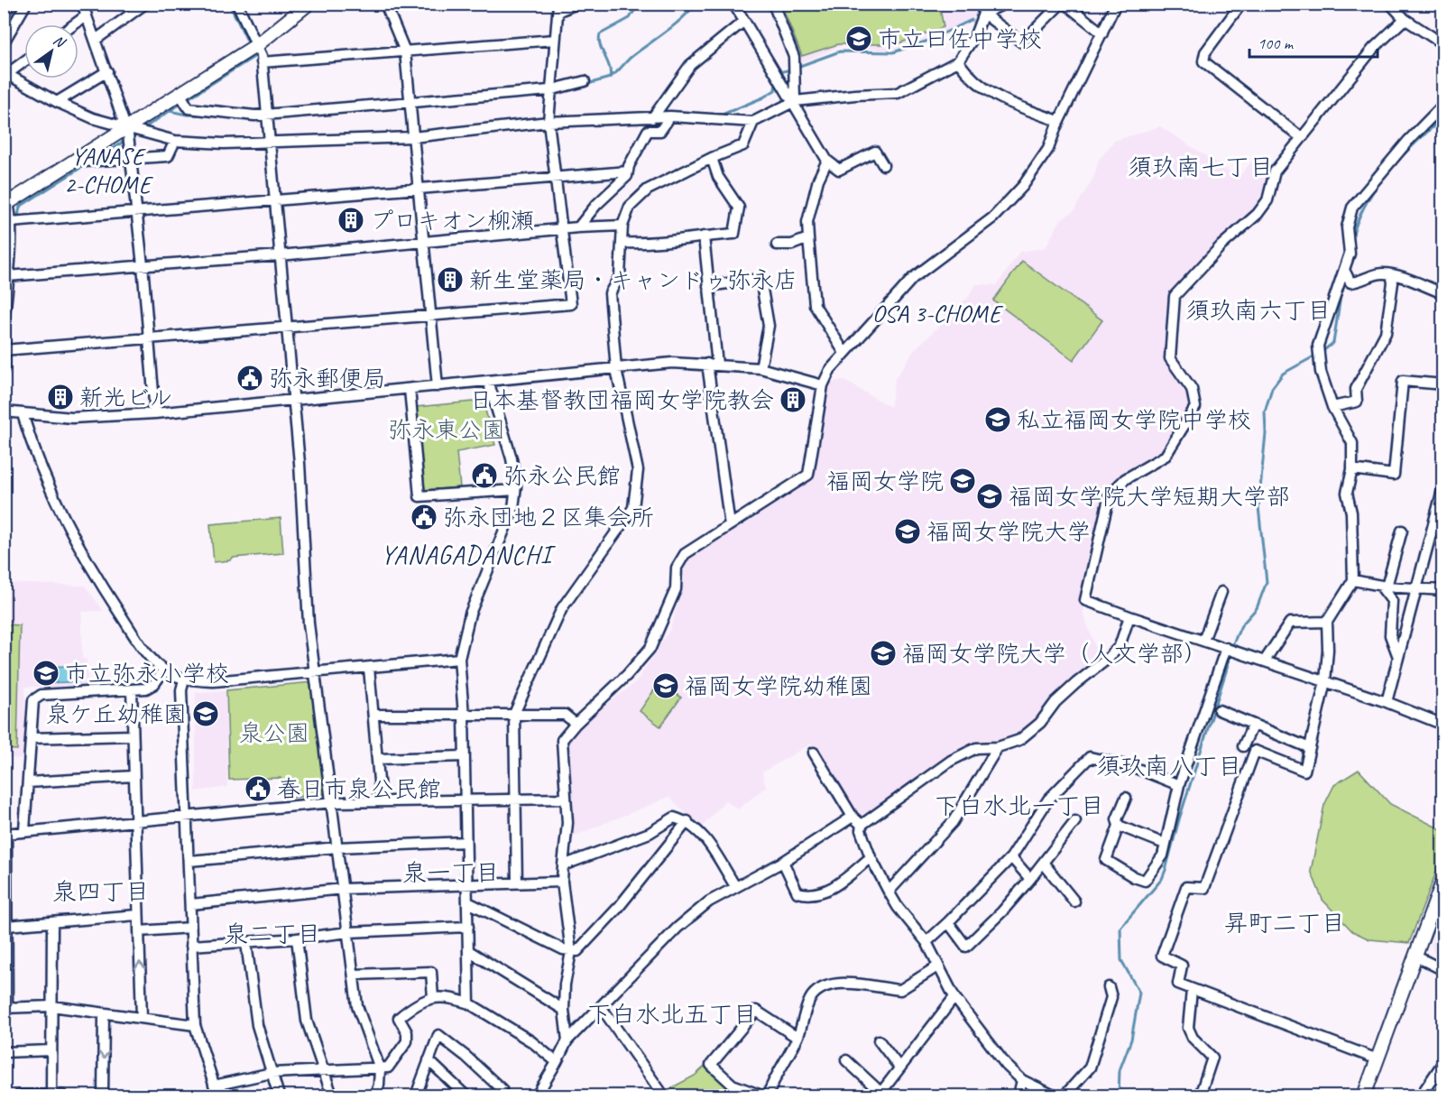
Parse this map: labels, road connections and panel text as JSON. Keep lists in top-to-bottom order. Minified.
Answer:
{"districts":["YANASE 2-CHOME","須玖南七丁目","須玖南六丁目","OSA 3-CHOME","YANAGADANCHI","須玖南八丁目","下白水北一丁目","泉一丁目","泉四丁目","昇町二丁目","泉二丁目","下白水北五丁目"],"parks":["弥永東公園","泉公園"],"places":{"school or university":["市立曰佐中学校","私立福岡女学院中学校","福岡女学院","福岡女学院大学短期大学部","福岡女学院大学","福岡女学院大学（人文学部）","市立弥永小学校","福岡女学院幼稚園","泉ケ丘幼稚園"],"building":["プロキオン柳瀬","新生堂薬局・キャンドゥ弥永店","新光ビル","日本基督教団福岡女学院教会"],"public building":["弥永郵便局","弥永公民館","弥永団地２区集会所","春日市泉公民館"]},"scale_bar":"100 m","north":"top right"}
